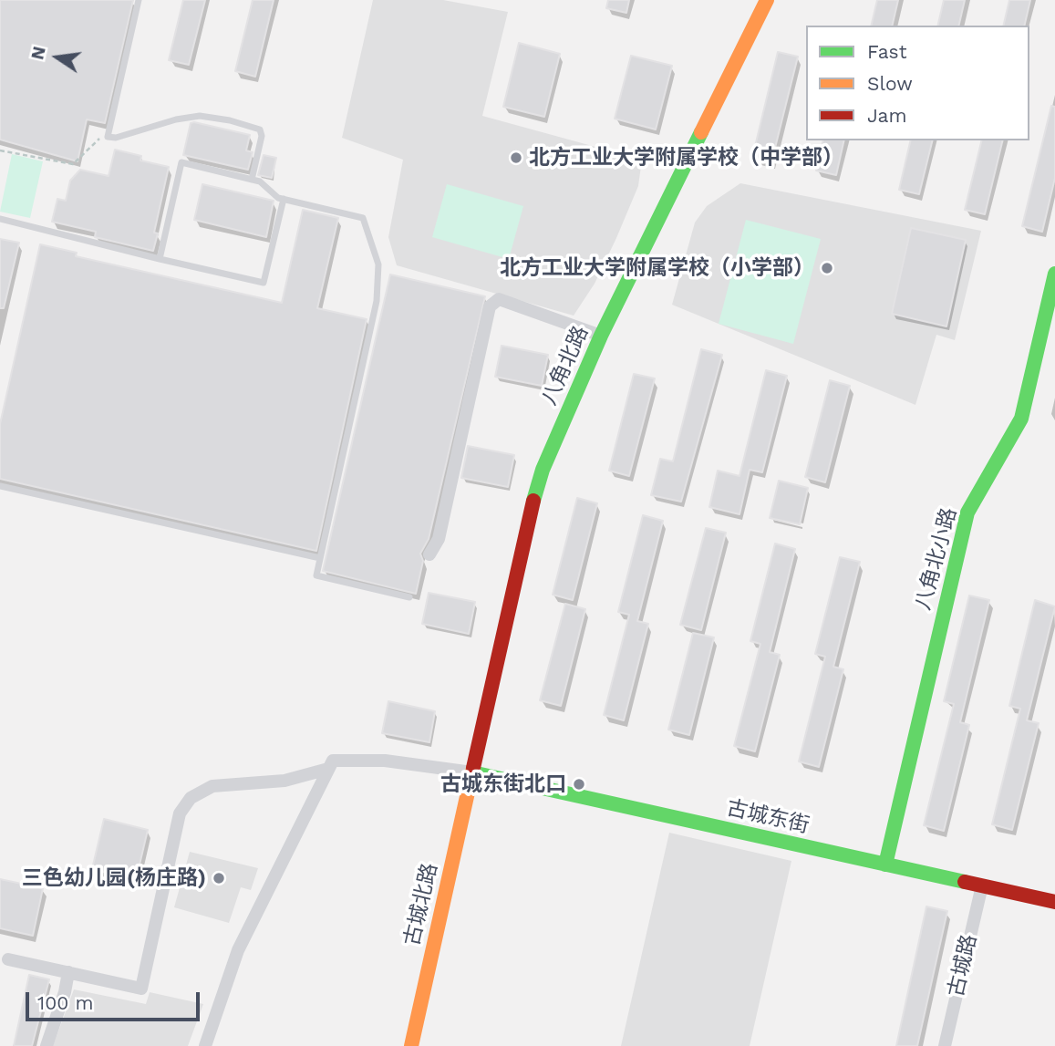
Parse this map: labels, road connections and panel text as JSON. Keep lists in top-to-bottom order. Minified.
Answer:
{"streets":{"street":["八角北路","八角北小路","古城东街","古城北路","古城路"]},"crossings":[["八角北路","古城东街"],["八角北路","古城北路"],["八角北小路","古城东街"],["古城东街","古城北路"],["古城东街","古城路"]],"places":["北方工业大学附属学校（中学部）","北方工业大学附属学校（小学部）","古城东街北口","三色幼儿园(杨庄路)"],"legend":["Fast","Slow","Jam"],"scale_bar":"100 m","north":"left"}
